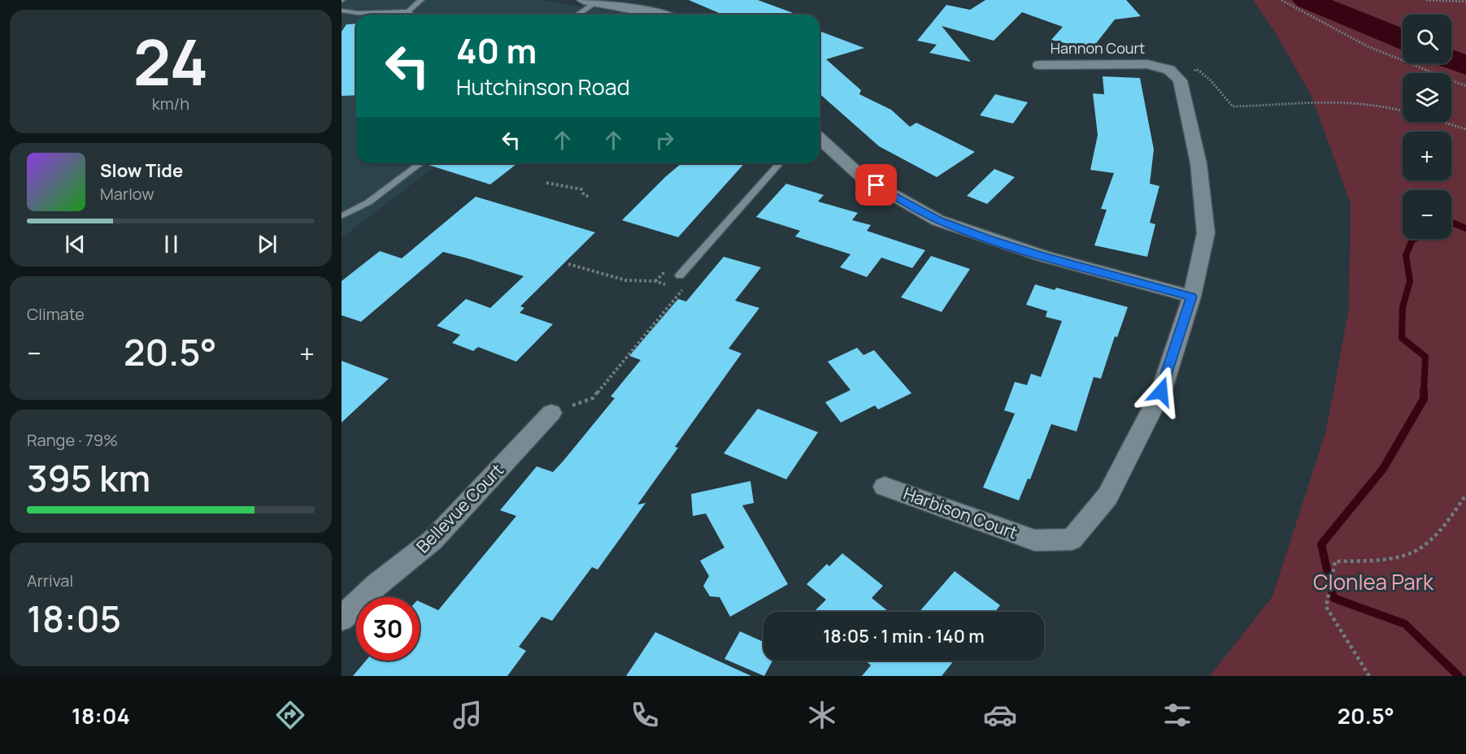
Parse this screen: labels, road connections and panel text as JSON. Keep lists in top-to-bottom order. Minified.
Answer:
{"streets":{"street":["Hannon Court","Bellevue Court","Harbison Court"]},"parks":["Clonlea Park"],"page":{"tile":[["24","km/h"],"Climate",["Range · 79%","395 km"],["Arrival","18:05"]],"map_buttons":["+","−"],"turn":["40 m","Hutchinson Road"],"song":["Slow Tide","Marlow"],"heat":["−","20.5°","+"],"limit":"30","trip":"18:05 · 1 min · 140 m","tabs":["18:04","20.5°"]}}
